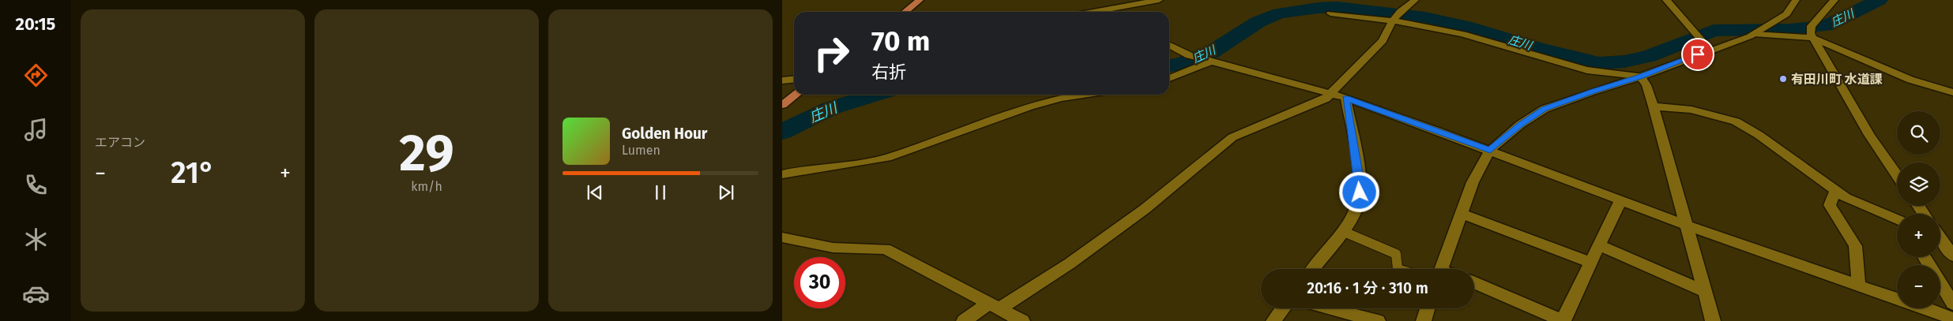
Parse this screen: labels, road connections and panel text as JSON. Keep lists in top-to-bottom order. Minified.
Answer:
{"water":["庄川"],"places":["有田川町 水道課"],"page":{"tabs":"20:15","tile":["エアコン",["29","km/h"]],"turn":["70 m","右折"],"map_buttons":["+","−"],"song":["Golden Hour","Lumen"],"heat":["−","21°","+"],"limit":"30","trip":"20:16 · 1 分 · 310 m"}}
